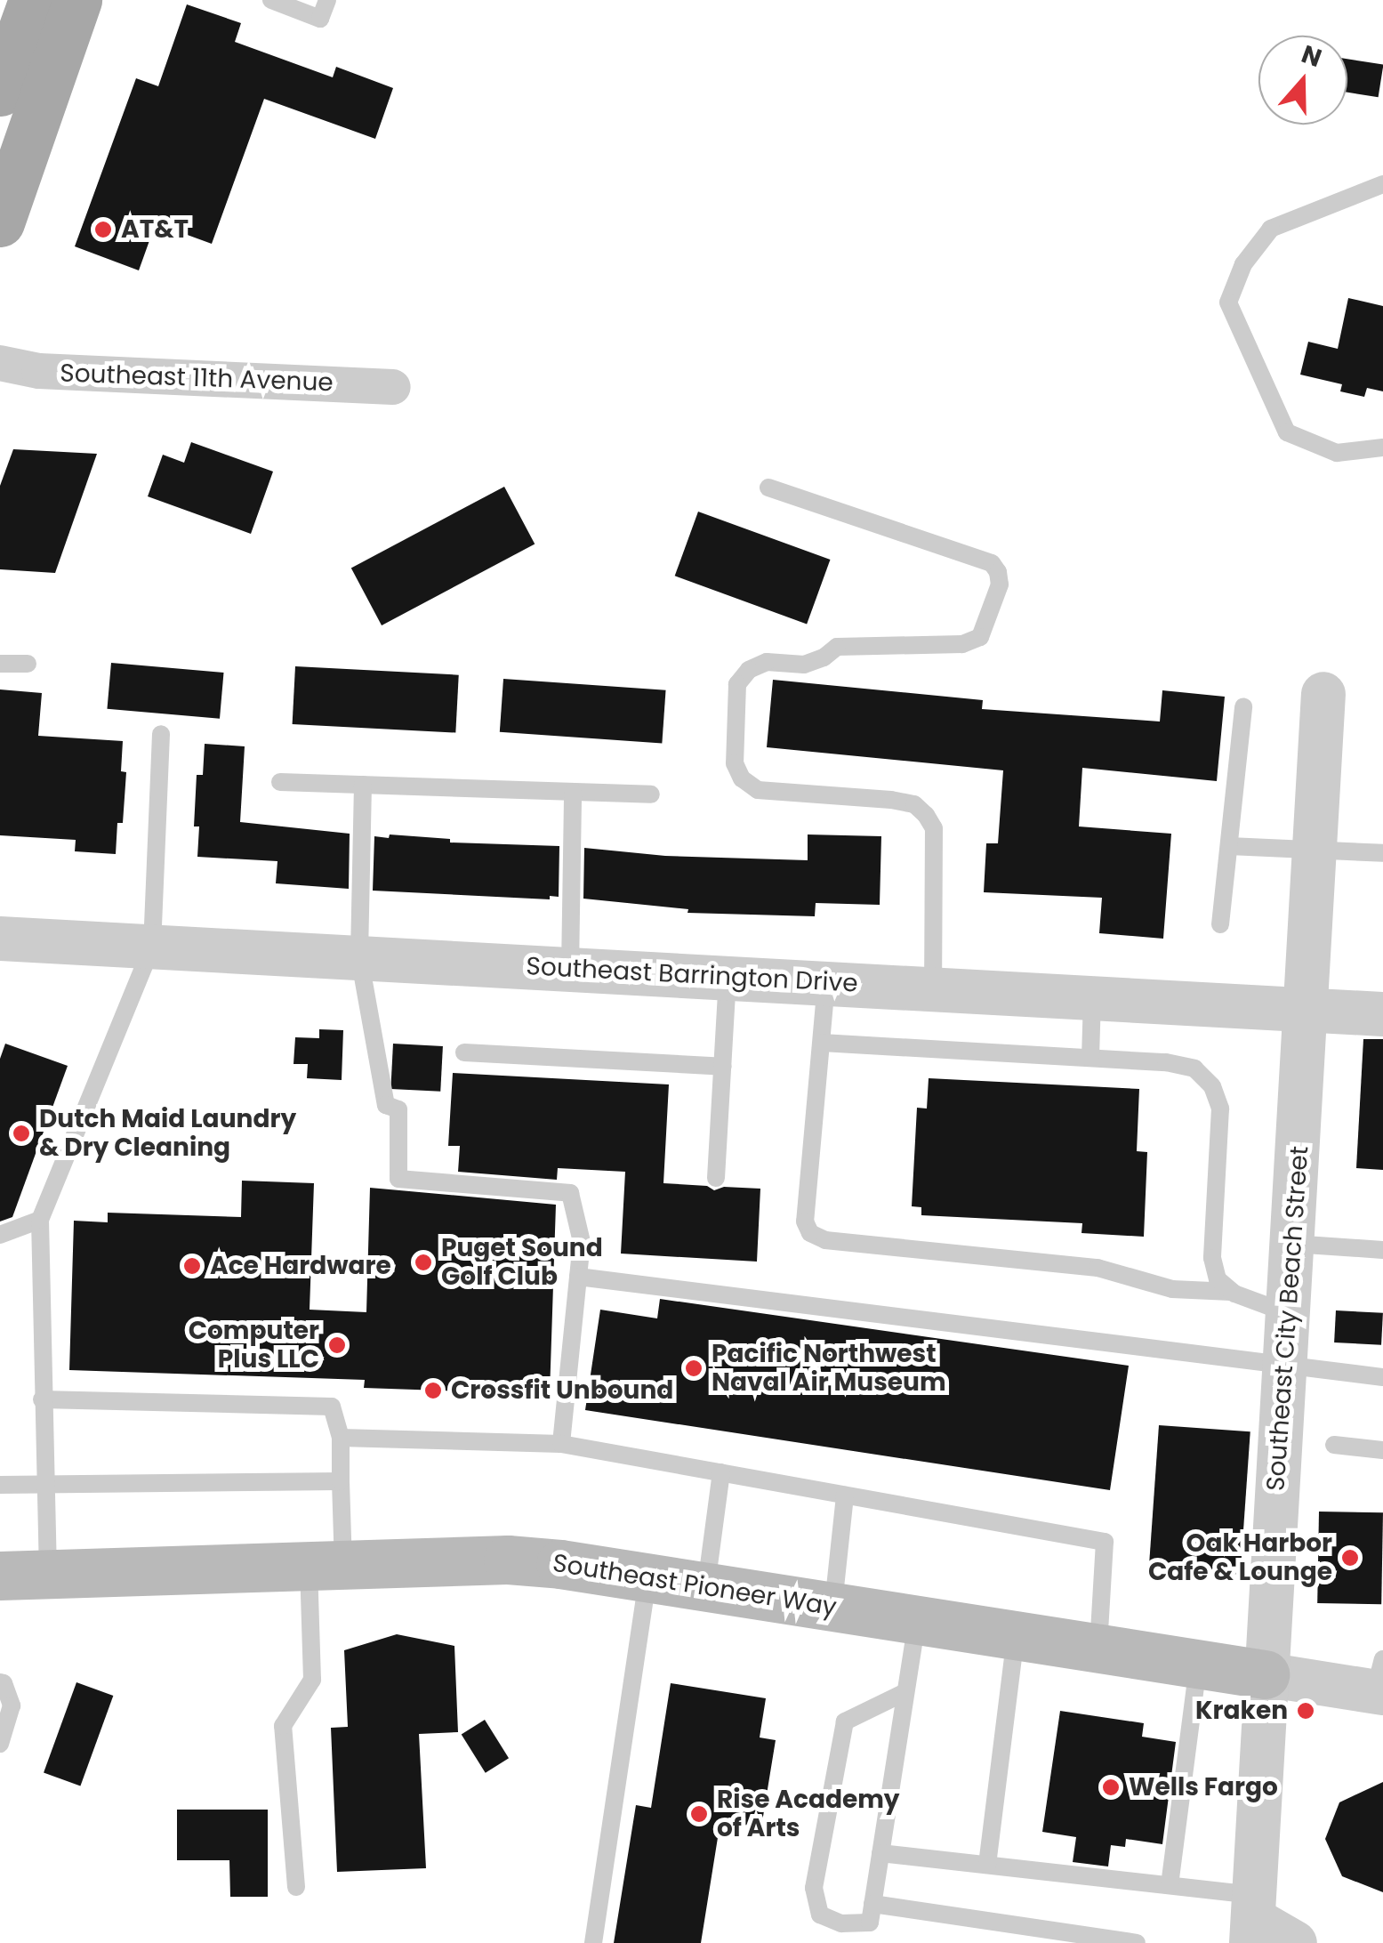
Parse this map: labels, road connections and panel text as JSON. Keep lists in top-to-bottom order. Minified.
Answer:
{"streets":{"main road":["Southeast Pioneer Way"],"street":["Southeast 11th Avenue","Southeast Barrington Drive","Southeast City Beach Street"]},"crossings":[["Southeast Barrington Drive","Southeast City Beach Street"],["Southeast City Beach Street","Southeast Pioneer Way"]],"places":["AT&T","Dutch Maid Laundry & Dry Cleaning","Puget Sound Golf Club","Ace Hardware","Computer Plus LLC","Pacific Northwest Naval Air Museum","Crossfit Unbound","Oak Harbor Cafe & Lounge","Kraken","Wells Fargo","Rise Academy of Arts"],"north":"top"}
